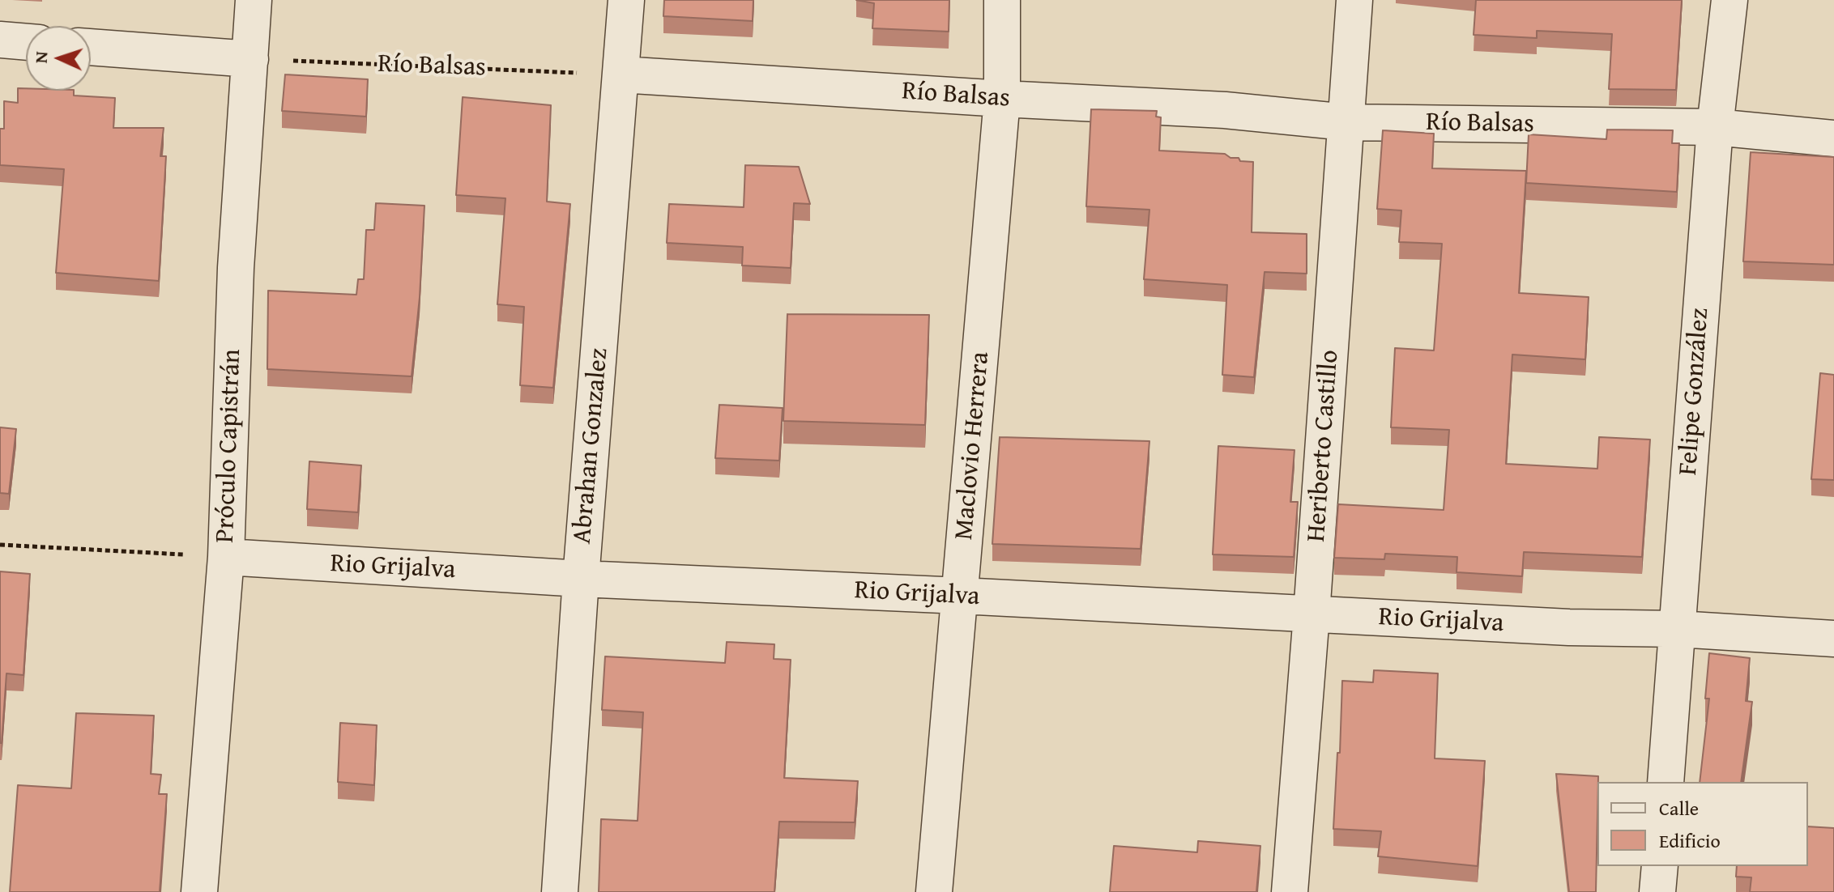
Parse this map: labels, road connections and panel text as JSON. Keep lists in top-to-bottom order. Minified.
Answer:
{"streets":{"street":["Río Balsas","Felipe González","Próculo Capistrán","Abrahan Gonzalez","Maclovio Herrera","Heriberto Castillo","Rio Grijalva"]},"crossings":[["Río Balsas","Felipe González"],["Río Balsas","Próculo Capistrán"],["Río Balsas","Abrahan Gonzalez"],["Río Balsas","Maclovio Herrera"],["Río Balsas","Heriberto Castillo"],["Felipe González","Rio Grijalva"],["Próculo Capistrán","Rio Grijalva"],["Abrahan Gonzalez","Rio Grijalva"],["Maclovio Herrera","Rio Grijalva"],["Heriberto Castillo","Rio Grijalva"]],"legend":["Calle","Edificio"],"north":"left"}
